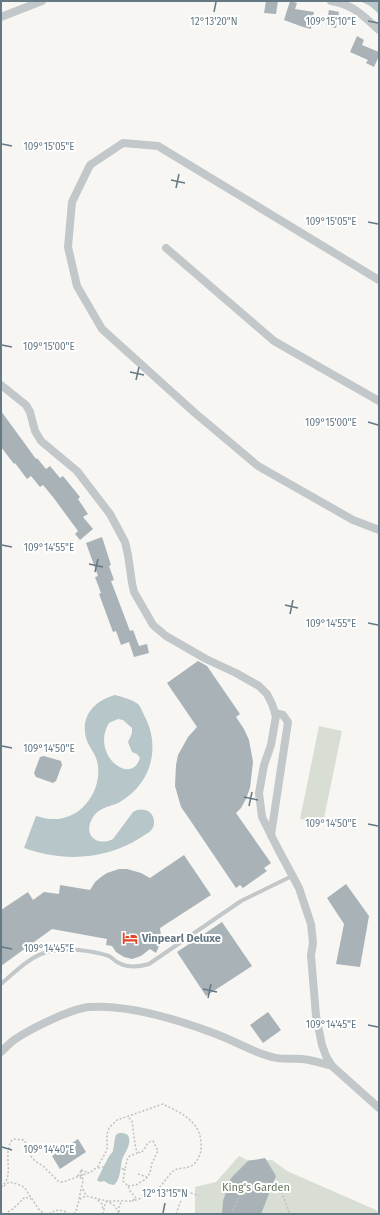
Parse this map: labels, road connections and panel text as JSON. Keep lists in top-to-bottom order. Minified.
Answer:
{"parks":["King's Garden"],"places":{"hotel":["Vinpearl Deluxe"]},"coordinates":["109°15'10\"E","12°13'20\"N","109°15'05\"E","109°15'00\"E","109°14'55\"E","109°14'50\"E","109°14'45\"E","109°14'40\"E","12°13'15\"N"]}
